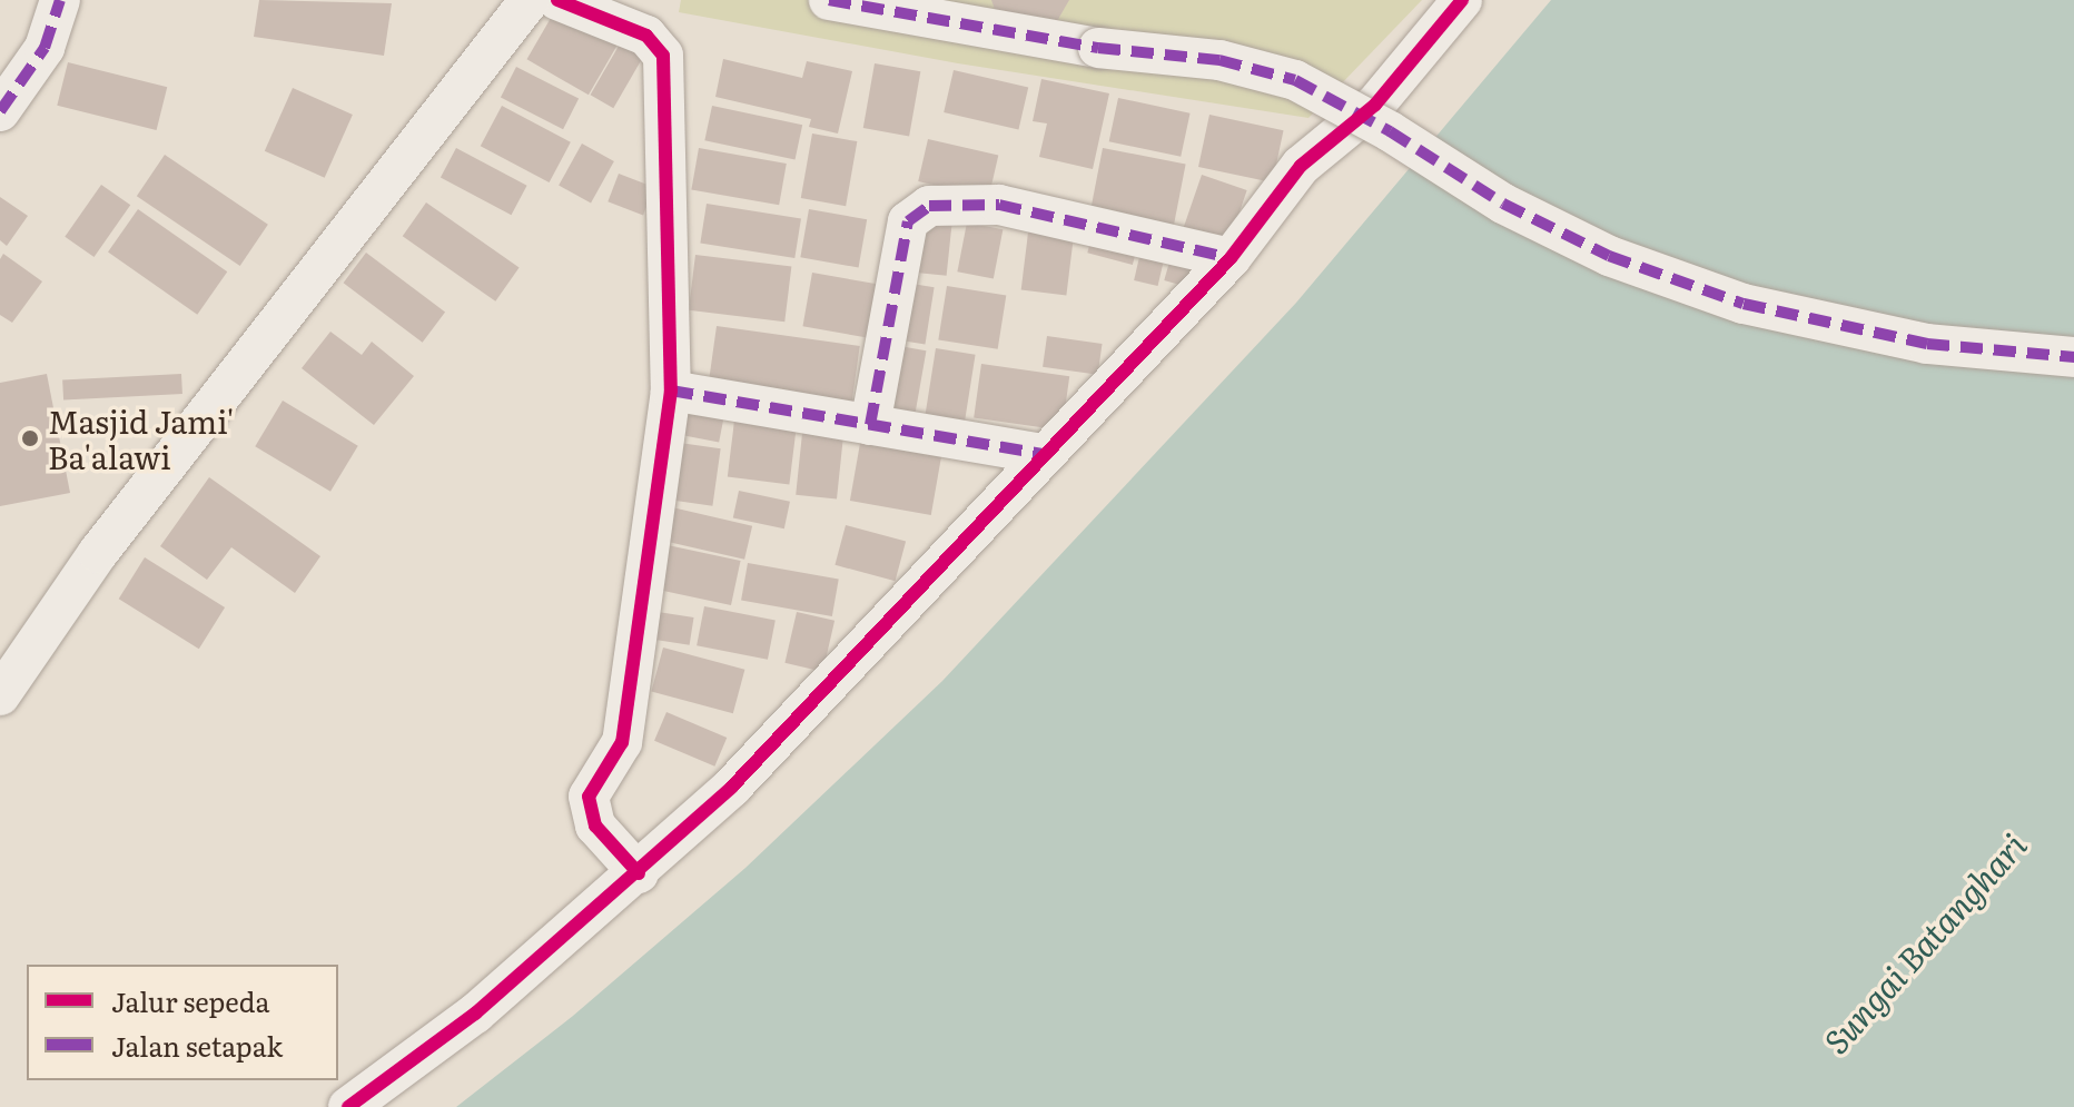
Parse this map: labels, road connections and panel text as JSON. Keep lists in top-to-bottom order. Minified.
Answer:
{"water":["Sungai Batanghari"],"places":["Masjid Jami' Ba'alawi"],"legend":["Jalur sepeda","Jalan setapak"]}
